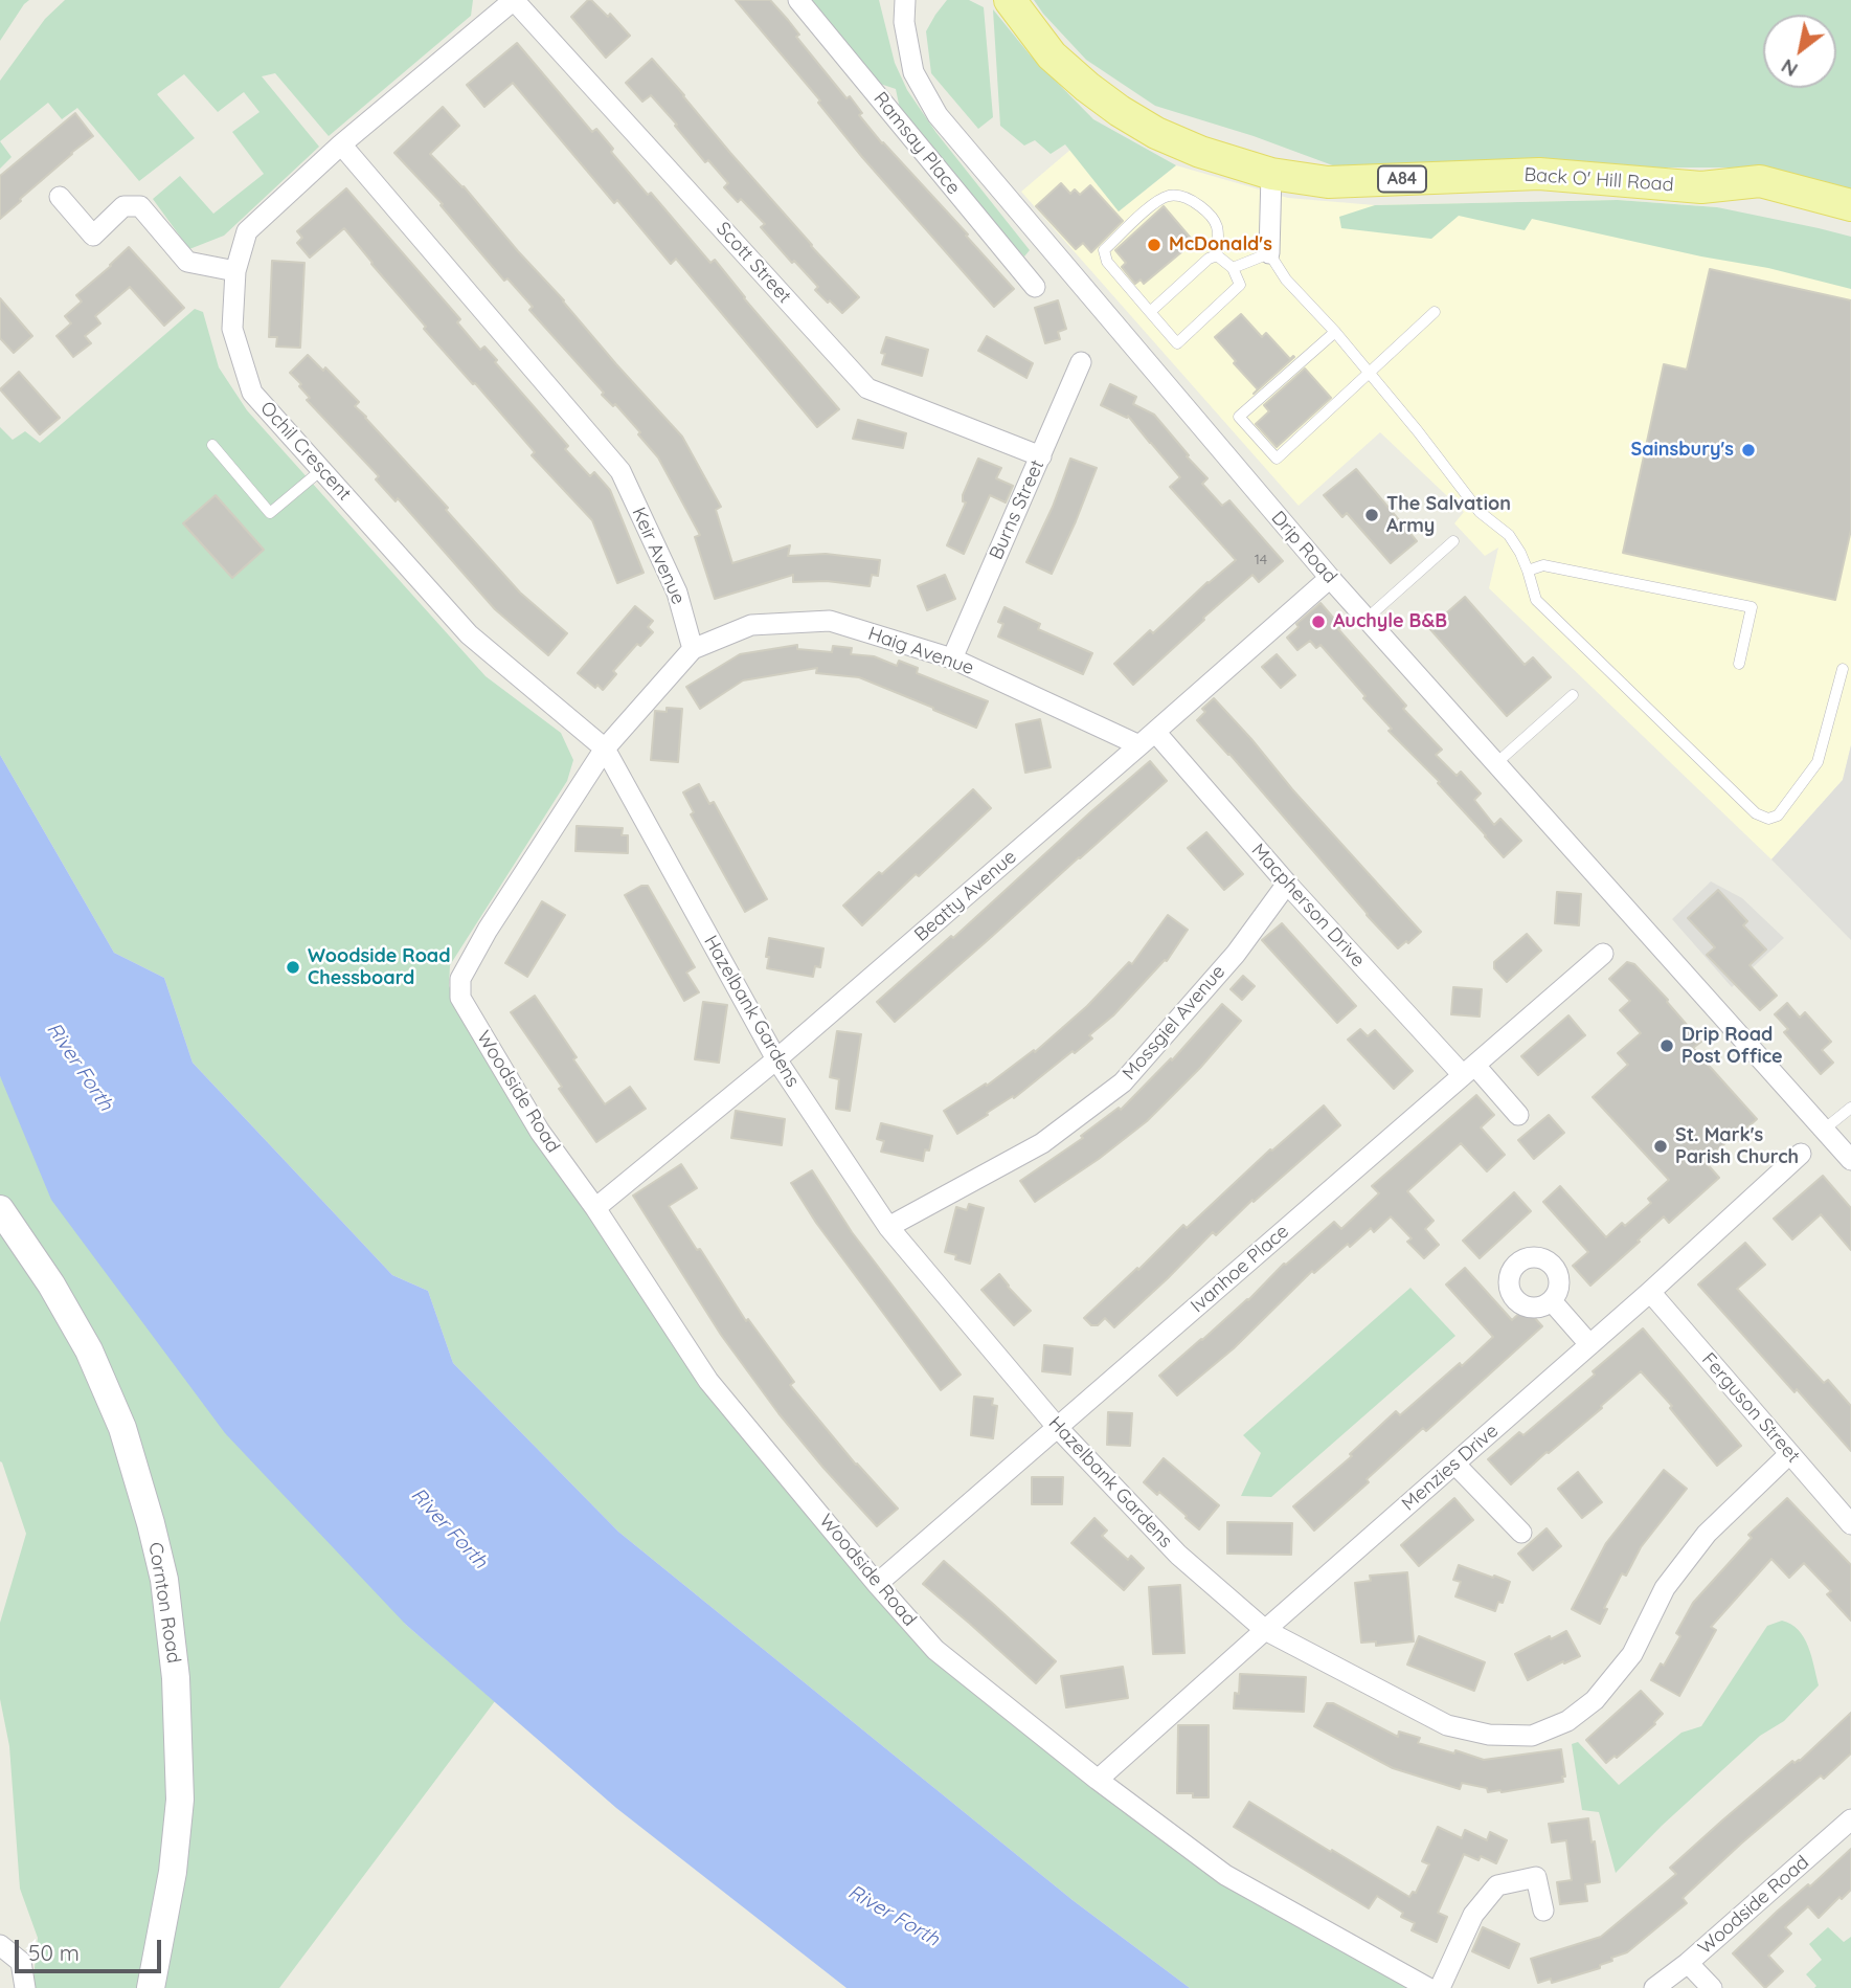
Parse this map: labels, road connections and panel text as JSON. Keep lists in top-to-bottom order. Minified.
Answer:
{"streets":{"main road":["A84","Back O' Hill Road","Cornton Road"],"street":["Ramsay Place","Scott Street","Ochil Crescent","Burns Street","Drip Road","Keir Avenue","Haig Avenue","Beatty Avenue","Macpherson Drive","Hazelbank Gardens","Mossgiel Avenue","Woodside Road","Ivanhoe Place","Ferguson Street","Menzies Drive"]},"crossings":[["Scott Street","Ochil Crescent"],["Scott Street","Burns Street"],["Ochil Crescent","Keir Avenue"],["Ochil Crescent","Hazelbank Gardens"],["Ochil Crescent","Woodside Road"],["Burns Street","Haig Avenue"],["Drip Road","Beatty Avenue"],["Keir Avenue","Haig Avenue"],["Haig Avenue","Beatty Avenue"],["Beatty Avenue","Macpherson Drive"],["Beatty Avenue","Hazelbank Gardens"],["Beatty Avenue","Woodside Road"],["Macpherson Drive","Mossgiel Avenue"],["Macpherson Drive","Ivanhoe Place"],["Hazelbank Gardens","Mossgiel Avenue"],["Hazelbank Gardens","Woodside Road"],["Hazelbank Gardens","Ivanhoe Place"],["Hazelbank Gardens","Ferguson Street"],["Hazelbank Gardens","Menzies Drive"],["Woodside Road","Ivanhoe Place"],["Woodside Road","Menzies Drive"],["Ferguson Street","Menzies Drive"]],"water":["River Forth"],"places":["McDonald's","Sainsbury's","The Salvation Army","Auchyle B&B","Woodside Road Chessboard","Drip Road Post Office","St. Mark's Parish Church"],"house_numbers":["14"],"scale_bar":"50 m","north":"bottom left"}
